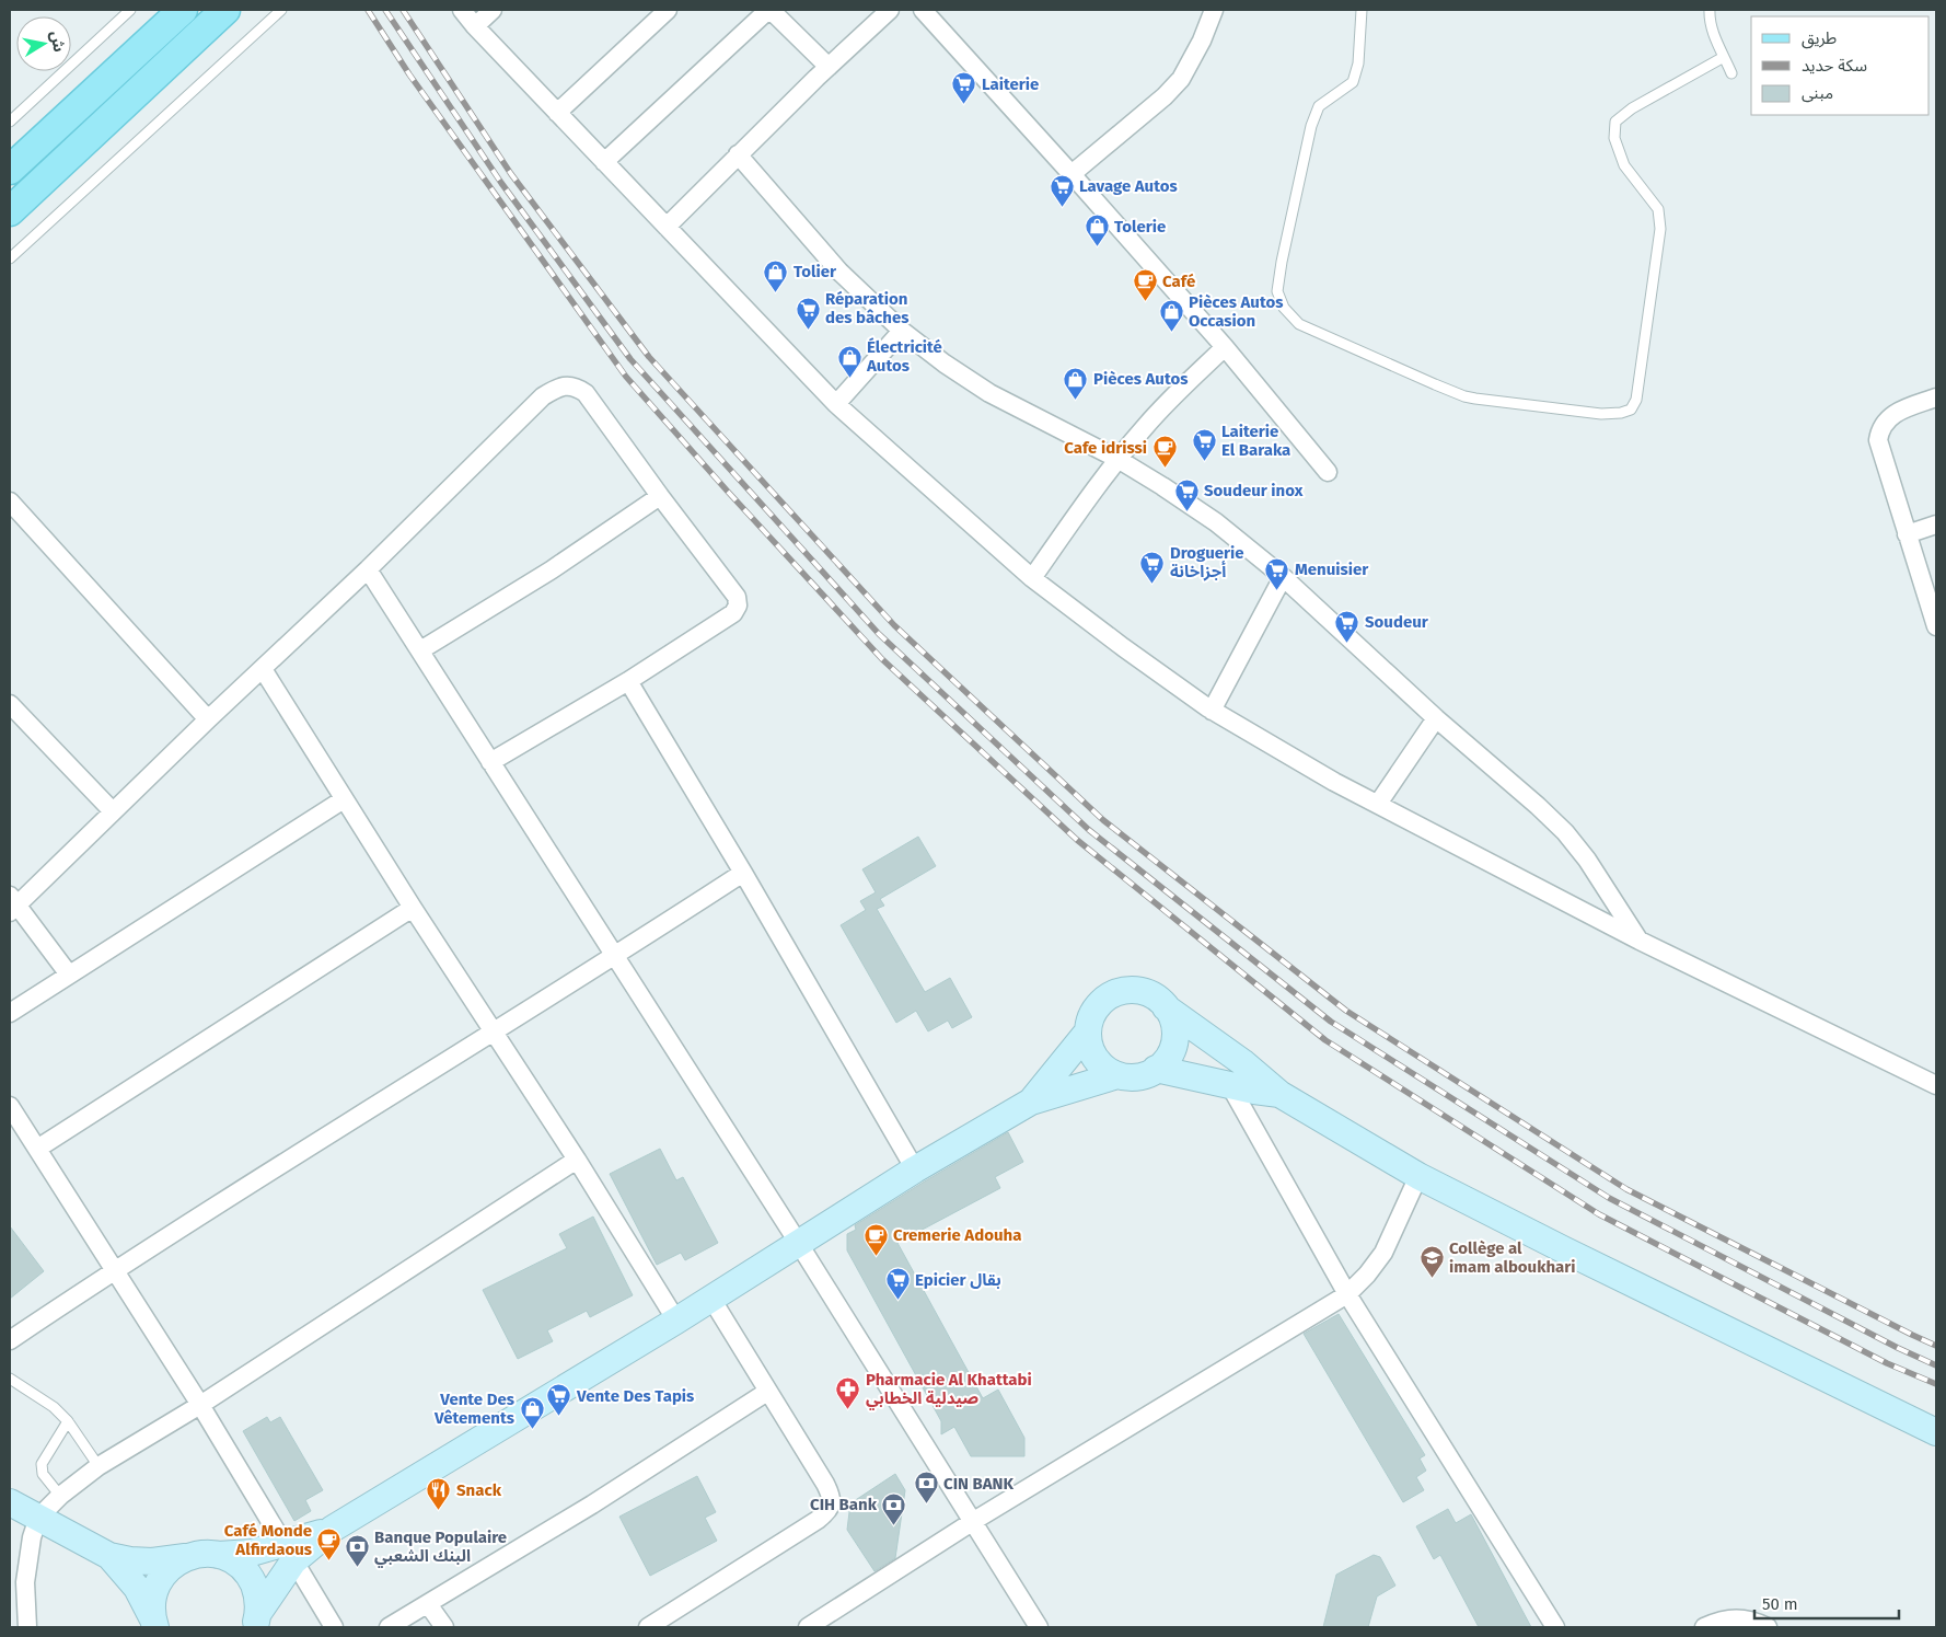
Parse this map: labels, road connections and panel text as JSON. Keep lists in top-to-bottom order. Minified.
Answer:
{"places":{"supermarket":["Laiterie","Lavage Autos","Réparation des bâches","Laiterie El Baraka","Soudeur inox","Droguerie أجزاخانة","Menuisier","Soudeur","Epicier بقال","Vente Des Tapis"],"shop":["Tolerie","Tolier","Pièces Autos Occasion","Électricité Autos","Pièces Autos","Vente Des Vêtements"],"cafe":["Café","Cafe idrissi","Cremerie Adouha","Café Monde Alfirdaous"],"school or university":["Collège al imam alboukhari"],"pharmacy":["Pharmacie Al Khattabi صيدلية الخطابي"],"bank":["CIN BANK","CIH Bank","Banque Populaire البنك الشعبي"],"restaurant":["Snack"]},"legend":["طريق","سكة حديد","مبنى"],"scale_bar":"50 m","north":"right"}
